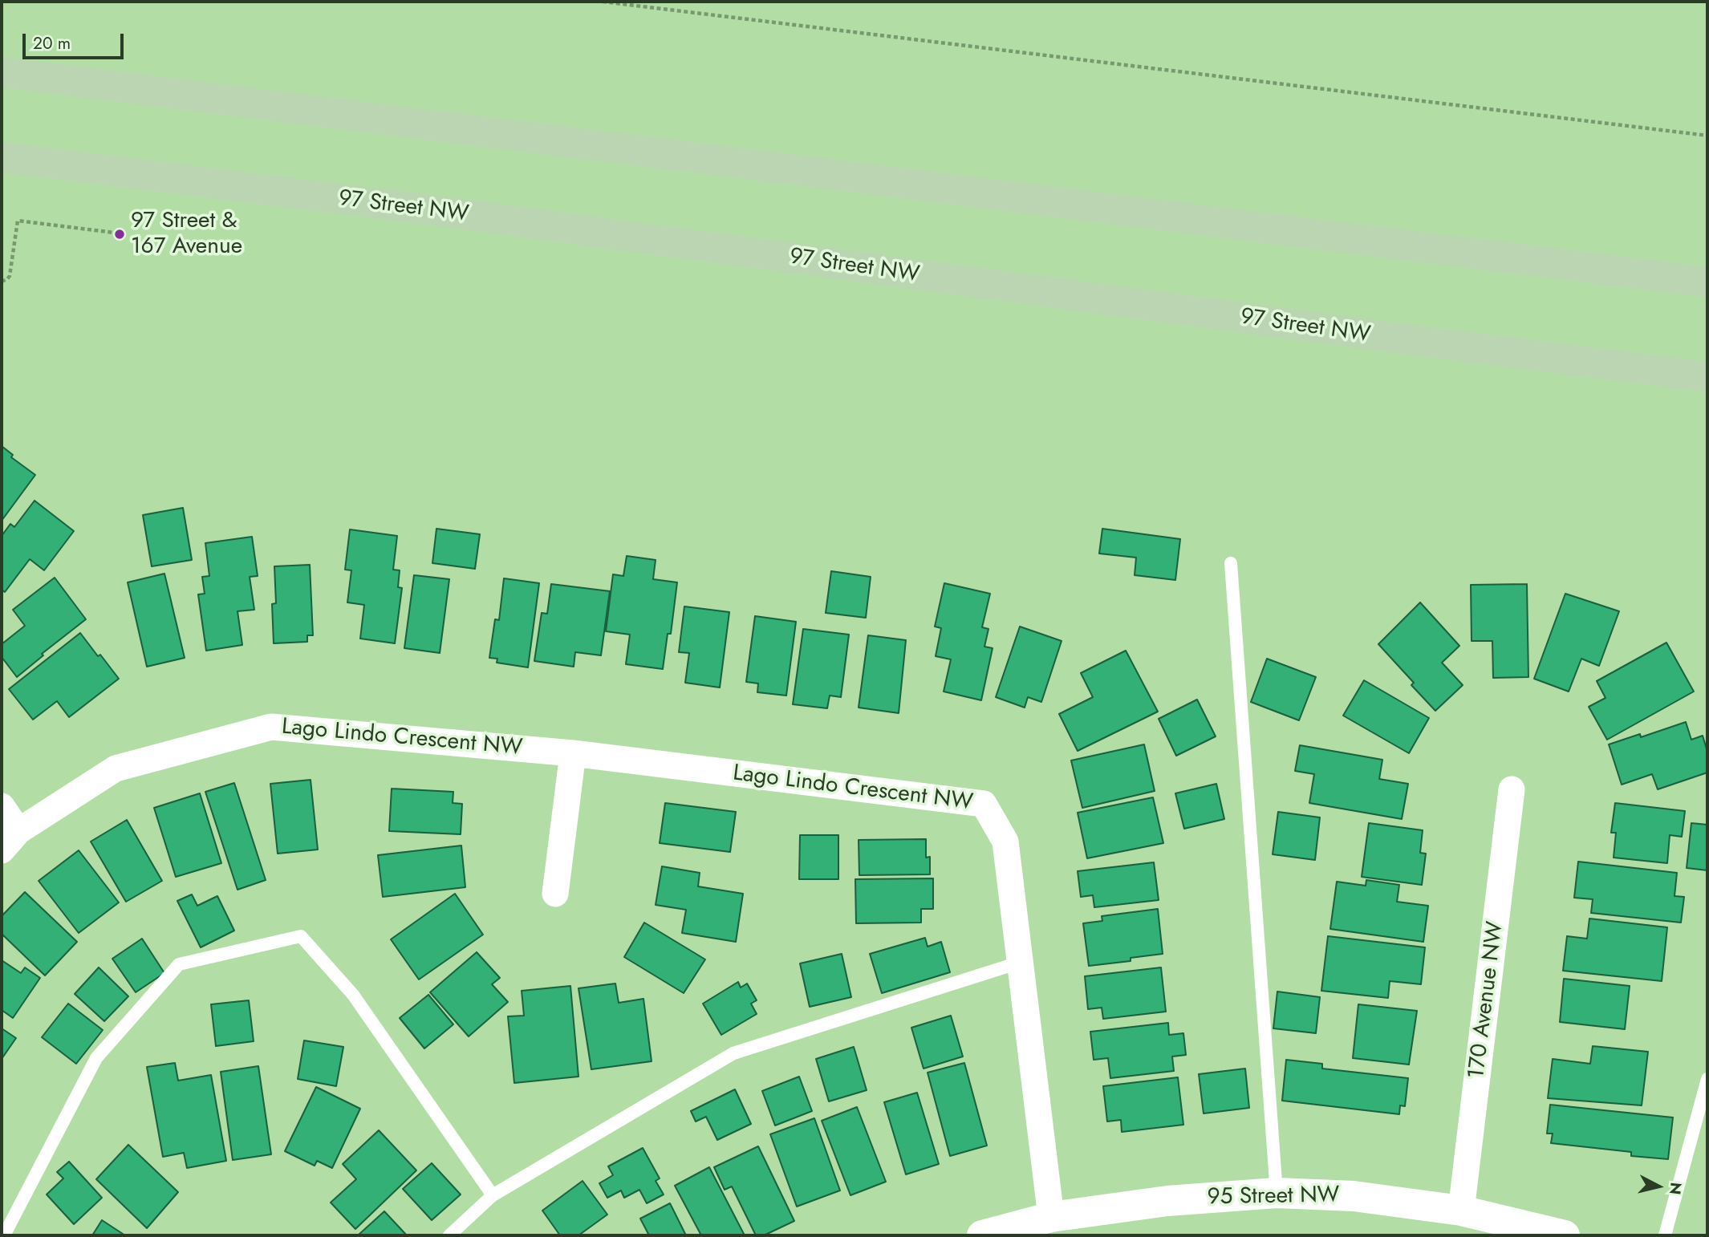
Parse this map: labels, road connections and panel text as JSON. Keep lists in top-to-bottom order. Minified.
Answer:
{"streets":{"main road":["97 Street NW"],"street":["Lago Lindo Crescent NW","170 Avenue NW","95 Street NW"]},"crossings":[["Lago Lindo Crescent NW","95 Street NW"],["170 Avenue NW","95 Street NW"]],"places":["97 Street & 167 Avenue"],"scale_bar":"20 m","north":"right"}
